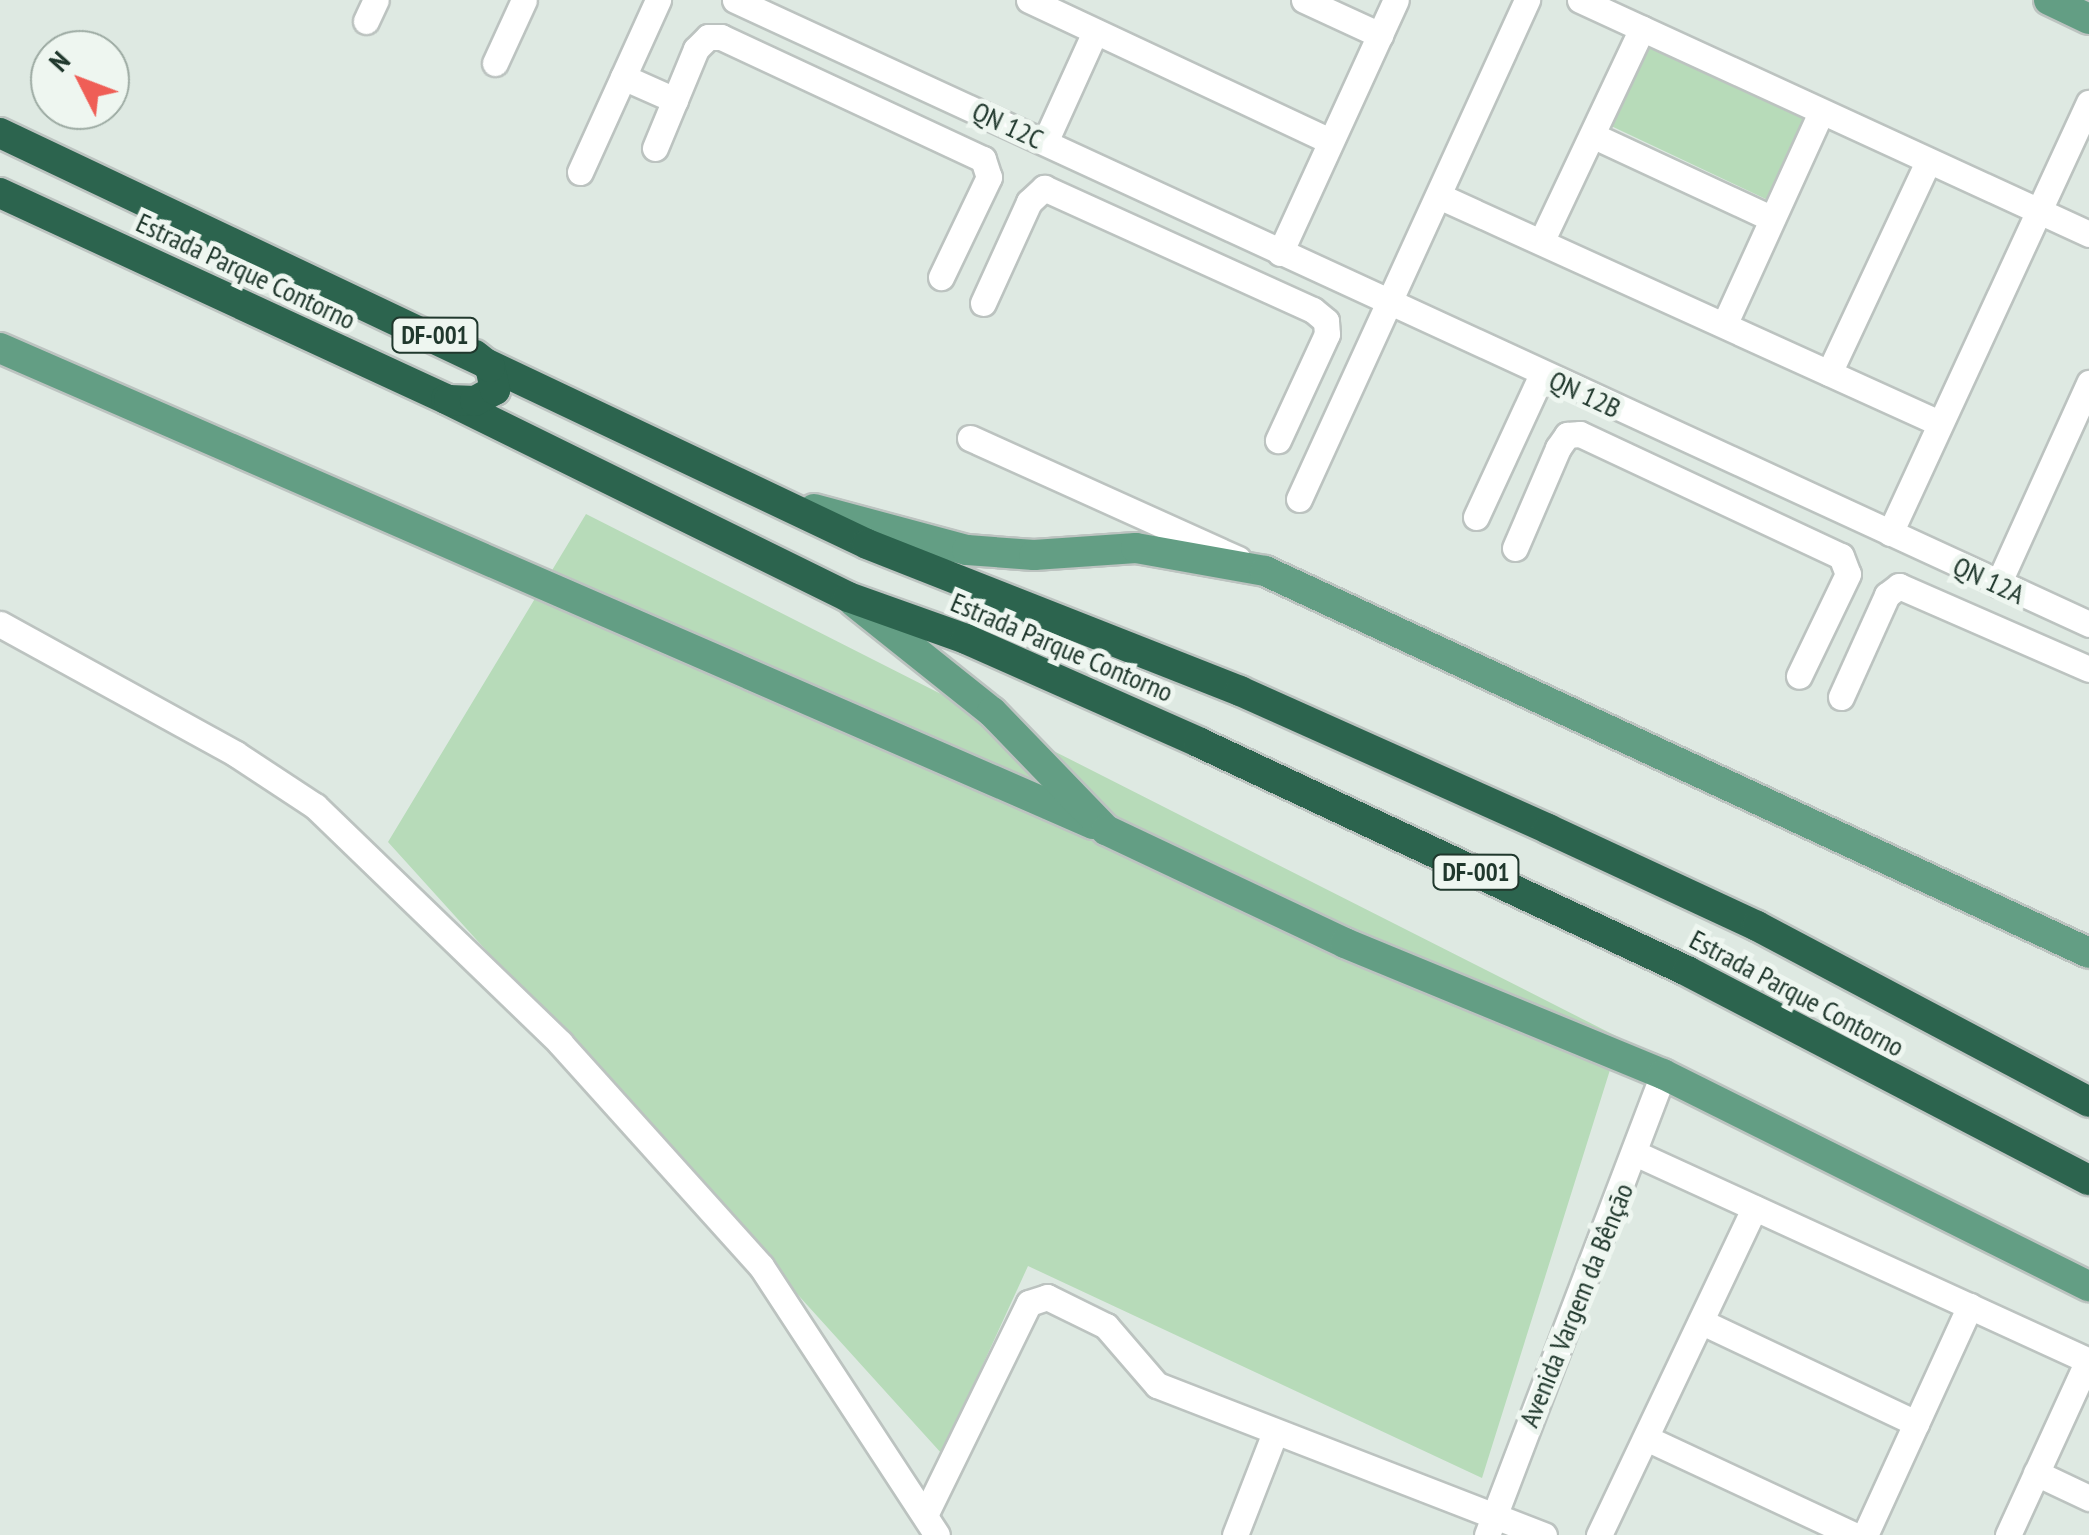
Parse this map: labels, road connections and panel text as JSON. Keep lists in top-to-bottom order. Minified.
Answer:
{"streets":{"highway":["Estrada Parque Contorno","DF-001"],"street":["QN 12C","QN 12B","QN 12A","Avenida Vargem da Bênção"]},"crossings":[["QN 12C","QN 12B"],["QN 12B","QN 12A"]],"north":"top left"}
